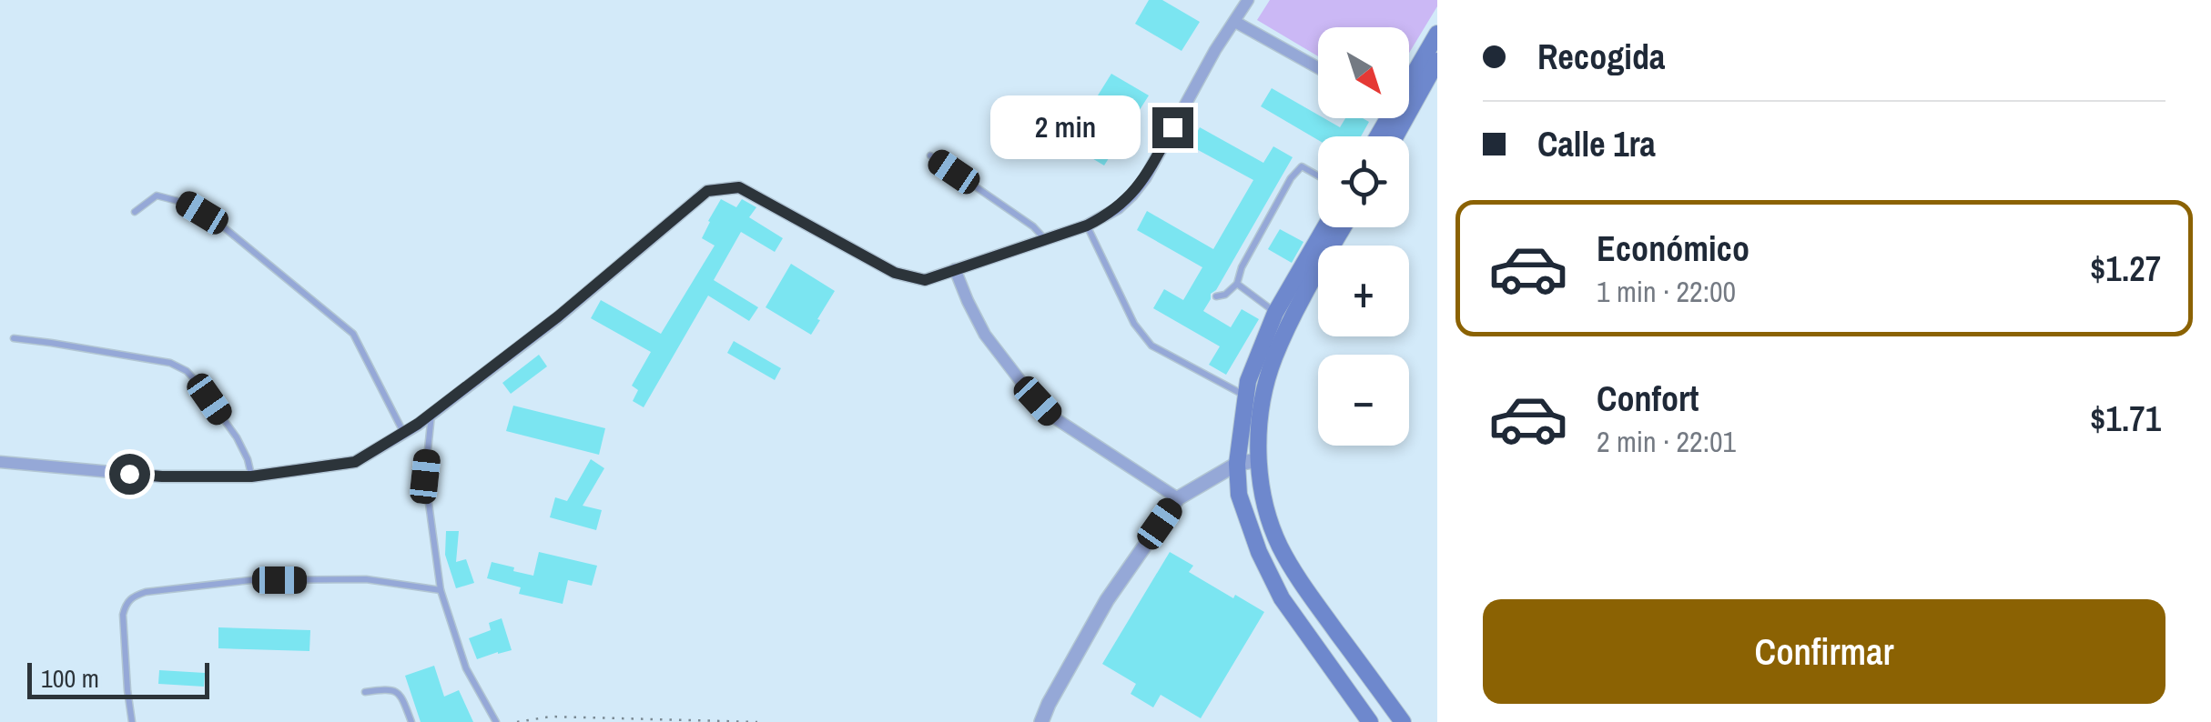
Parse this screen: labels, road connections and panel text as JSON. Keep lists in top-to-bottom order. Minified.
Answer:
{"scale_bar":"100 m","north":"bottom right","page":{"banner":["Recogida","Calle 1ra"],"map_buttons":["+","−"],"bubble":"2 min","list":[{"name":"Económico","note":"1 min · 22:00","value":"$1.27"},{"name":"Confort","note":"2 min · 22:01","value":"$1.71"}],"buttons":"Confirmar","scale":"100 m"}}
